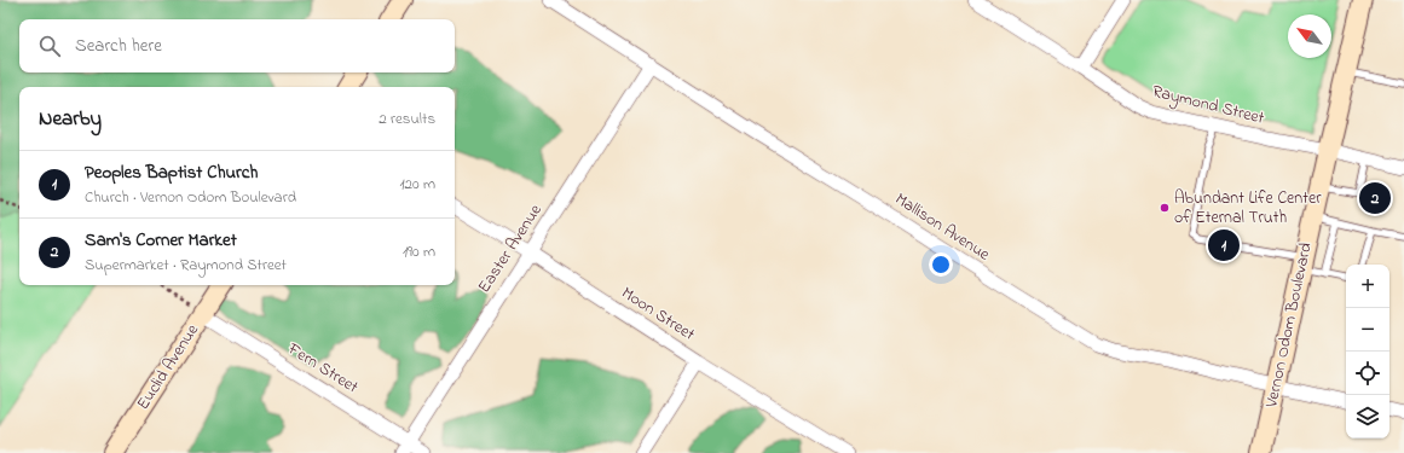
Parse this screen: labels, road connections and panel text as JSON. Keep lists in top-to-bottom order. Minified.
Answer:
{"streets":{"main road":["Vernon Odom Boulevard","Euclid Avenue"],"street":["Raymond Street","Mallison Avenue","Easter Avenue","Moon Street","Fern Street"]},"crossings":[["Raymond Street","Vernon Odom Boulevard"],["Mallison Avenue","Easter Avenue"],["Mallison Avenue","Vernon Odom Boulevard"],["Easter Avenue","Moon Street"],["Easter Avenue","Fern Street"],["Euclid Avenue","Fern Street"]],"places":["Abundant Life Center of Eternal Truth"],"north":"top left","page":{"search":"Search here","heading":["Nearby","2 results"],"list":[{"mark":"1","name":"Peoples Baptist Church","note":"Church · Vernon Odom Boulevard","value":"120 m"},{"mark":"2","name":"Sam's Corner Market","note":"Supermarket · Raymond Street","value":"190 m"}],"pins":["2","1"],"map_buttons":["+","−"]}}
